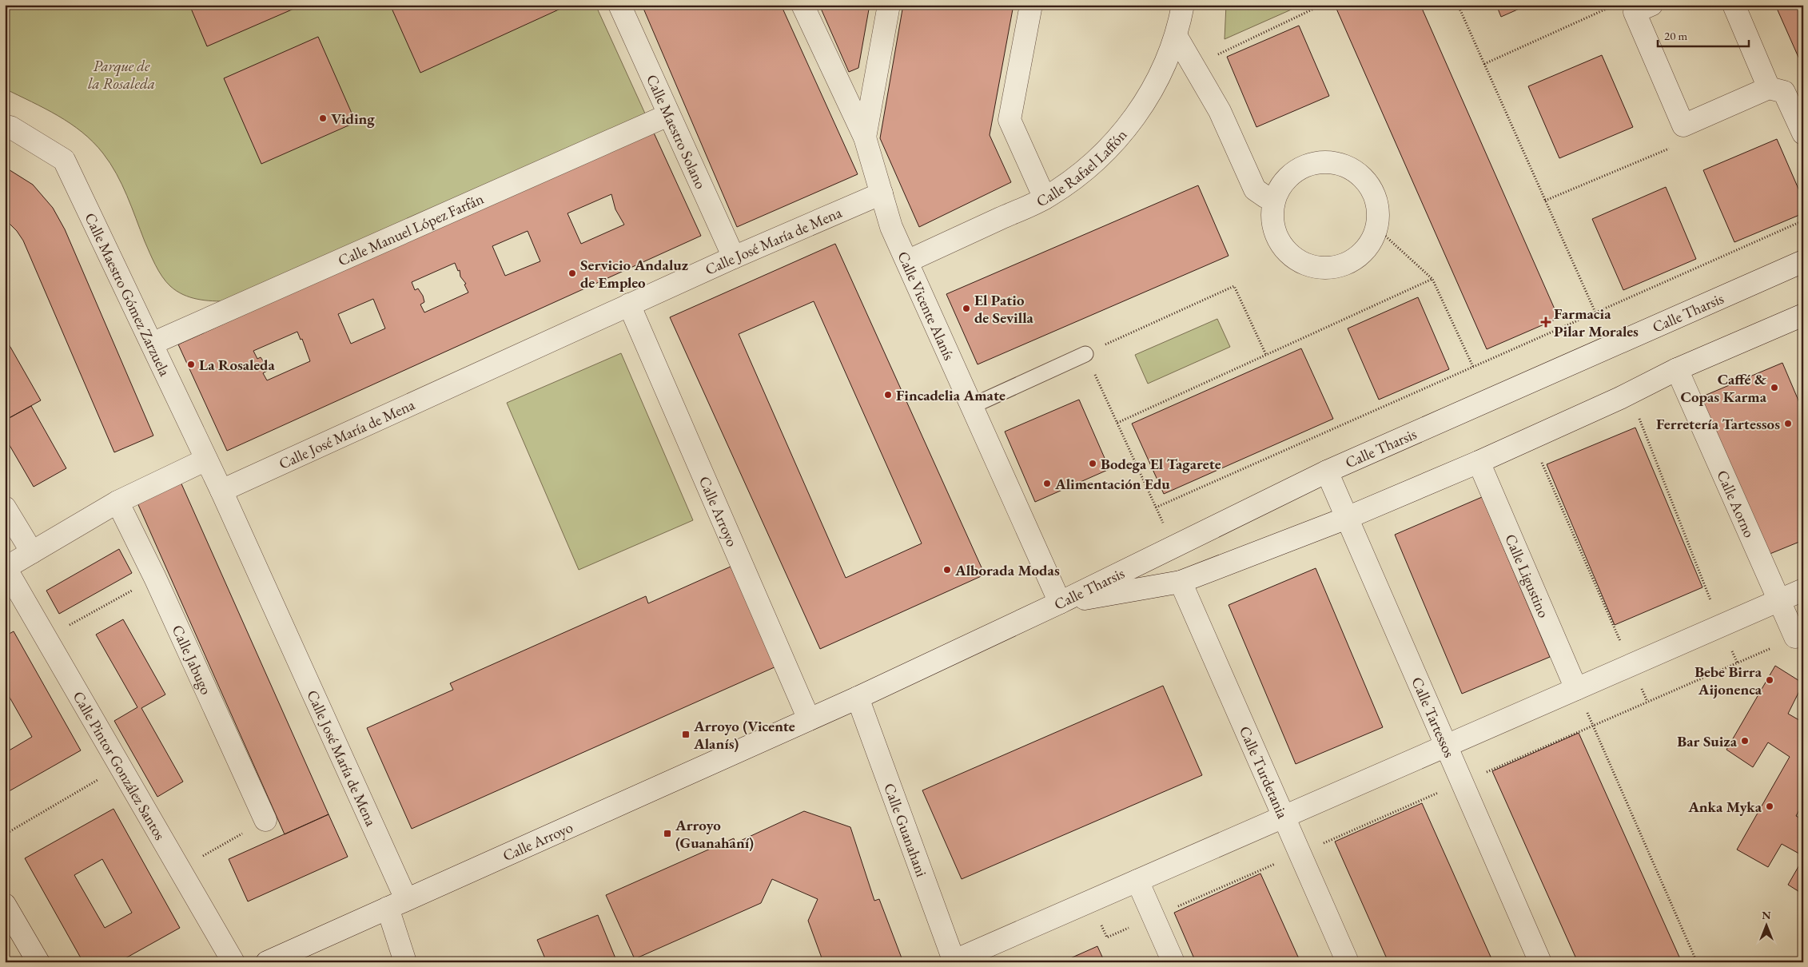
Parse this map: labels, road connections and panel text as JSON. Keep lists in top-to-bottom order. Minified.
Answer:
{"streets":{"street":["Calle Maestro Solano","Calle Rafael Laffón","Calle Manuel López Farfán","Calle José María de Mena","Calle Maestro Gómez Zarzuela","Calle Vicente Alanís","Calle Tharsis","Calle Aorno","Calle Arroyo","Calle Ligustino","Calle Jabugo","Calle Tartessos","Calle Pintor González Santos","Calle Turdetania","Calle Guanahani"]},"crossings":[["Calle Maestro Solano","Calle Manuel López Farfán"],["Calle Maestro Solano","Calle José María de Mena"],["Calle Rafael Laffón","Calle Vicente Alanís"],["Calle Manuel López Farfán","Calle Maestro Gómez Zarzuela"],["Calle José María de Mena","Calle Maestro Gómez Zarzuela"],["Calle José María de Mena","Calle Vicente Alanís"],["Calle José María de Mena","Calle Arroyo"],["Calle Vicente Alanís","Calle Tharsis"],["Calle Vicente Alanís","Calle Arroyo"],["Calle Tharsis","Calle Aorno"],["Calle Tharsis","Calle Arroyo"],["Calle Tharsis","Calle Ligustino"],["Calle Tharsis","Calle Tartessos"],["Calle Tharsis","Calle Turdetania"],["Calle Arroyo","Calle Guanahani"]],"parks":["Parque de la Rosaleda"],"places":{"other":["Viding","Servicio Andaluz de Empleo","El Patio de Sevilla","La Rosaleda","Caffé & Copas Karma","Fincadelia Amate","Ferretería Tartessos","Bodega El Tagarete","Alimentación Edu","Alborada Modas","Bebe Birra Aijonenca","Bar Suiza","Anka Myka"],"health":["Farmacia Pilar Morales"],"transit":["Arroyo (Vicente Alanís)","Arroyo (Guanahaní)"]},"scale_bar":"20 m","north":"top"}
